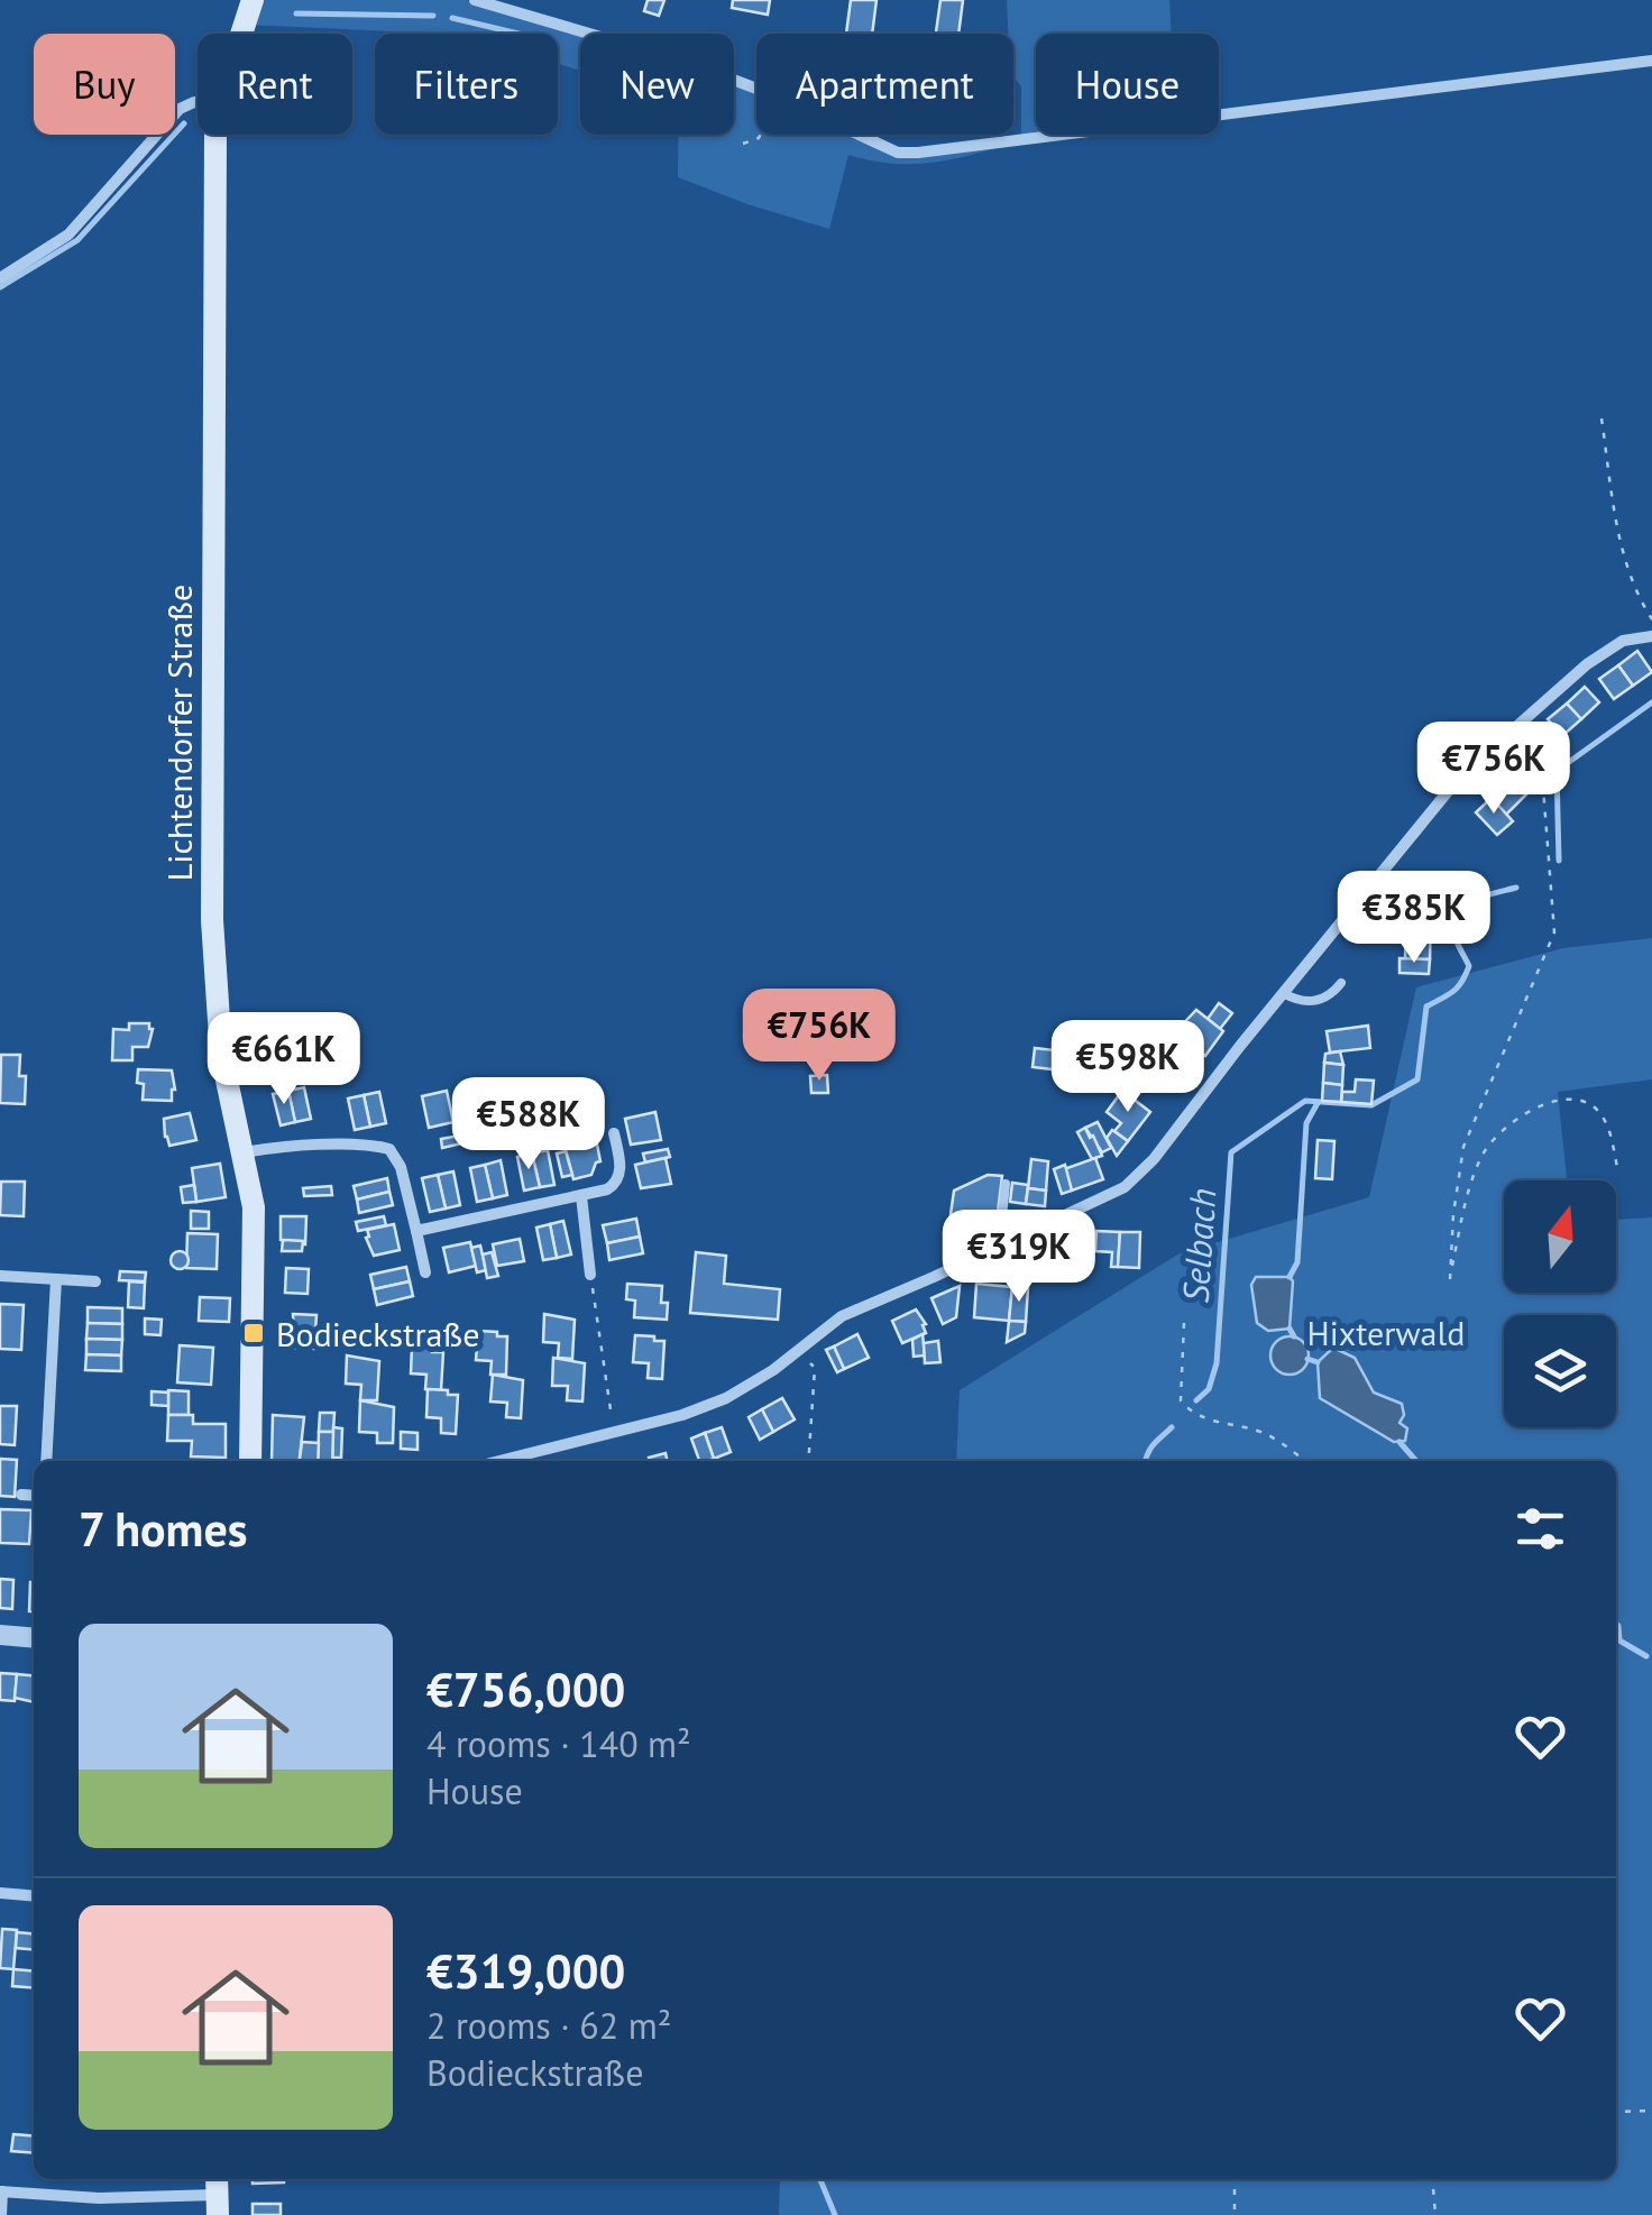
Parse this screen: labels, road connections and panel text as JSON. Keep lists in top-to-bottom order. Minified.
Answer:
{"streets":{"main road":["Lichtendorfer Straße"]},"water":["Selbach"],"parks":["Hixterwald"],"places":{"transit":["Bodieckstraße"]},"north":"top","page":{"chip":["Buy","Rent","Filters","New","Apartment","House"],"price":["€756K","€385K","€756K","€661K","€598K","€588K","€319K"],"heading":"7 homes","list":[{"name":"€756,000","note":"4 rooms · 140 m² · House"},{"name":"€319,000","note":"2 rooms · 62 m² · Bodieckstraße"}]}}
